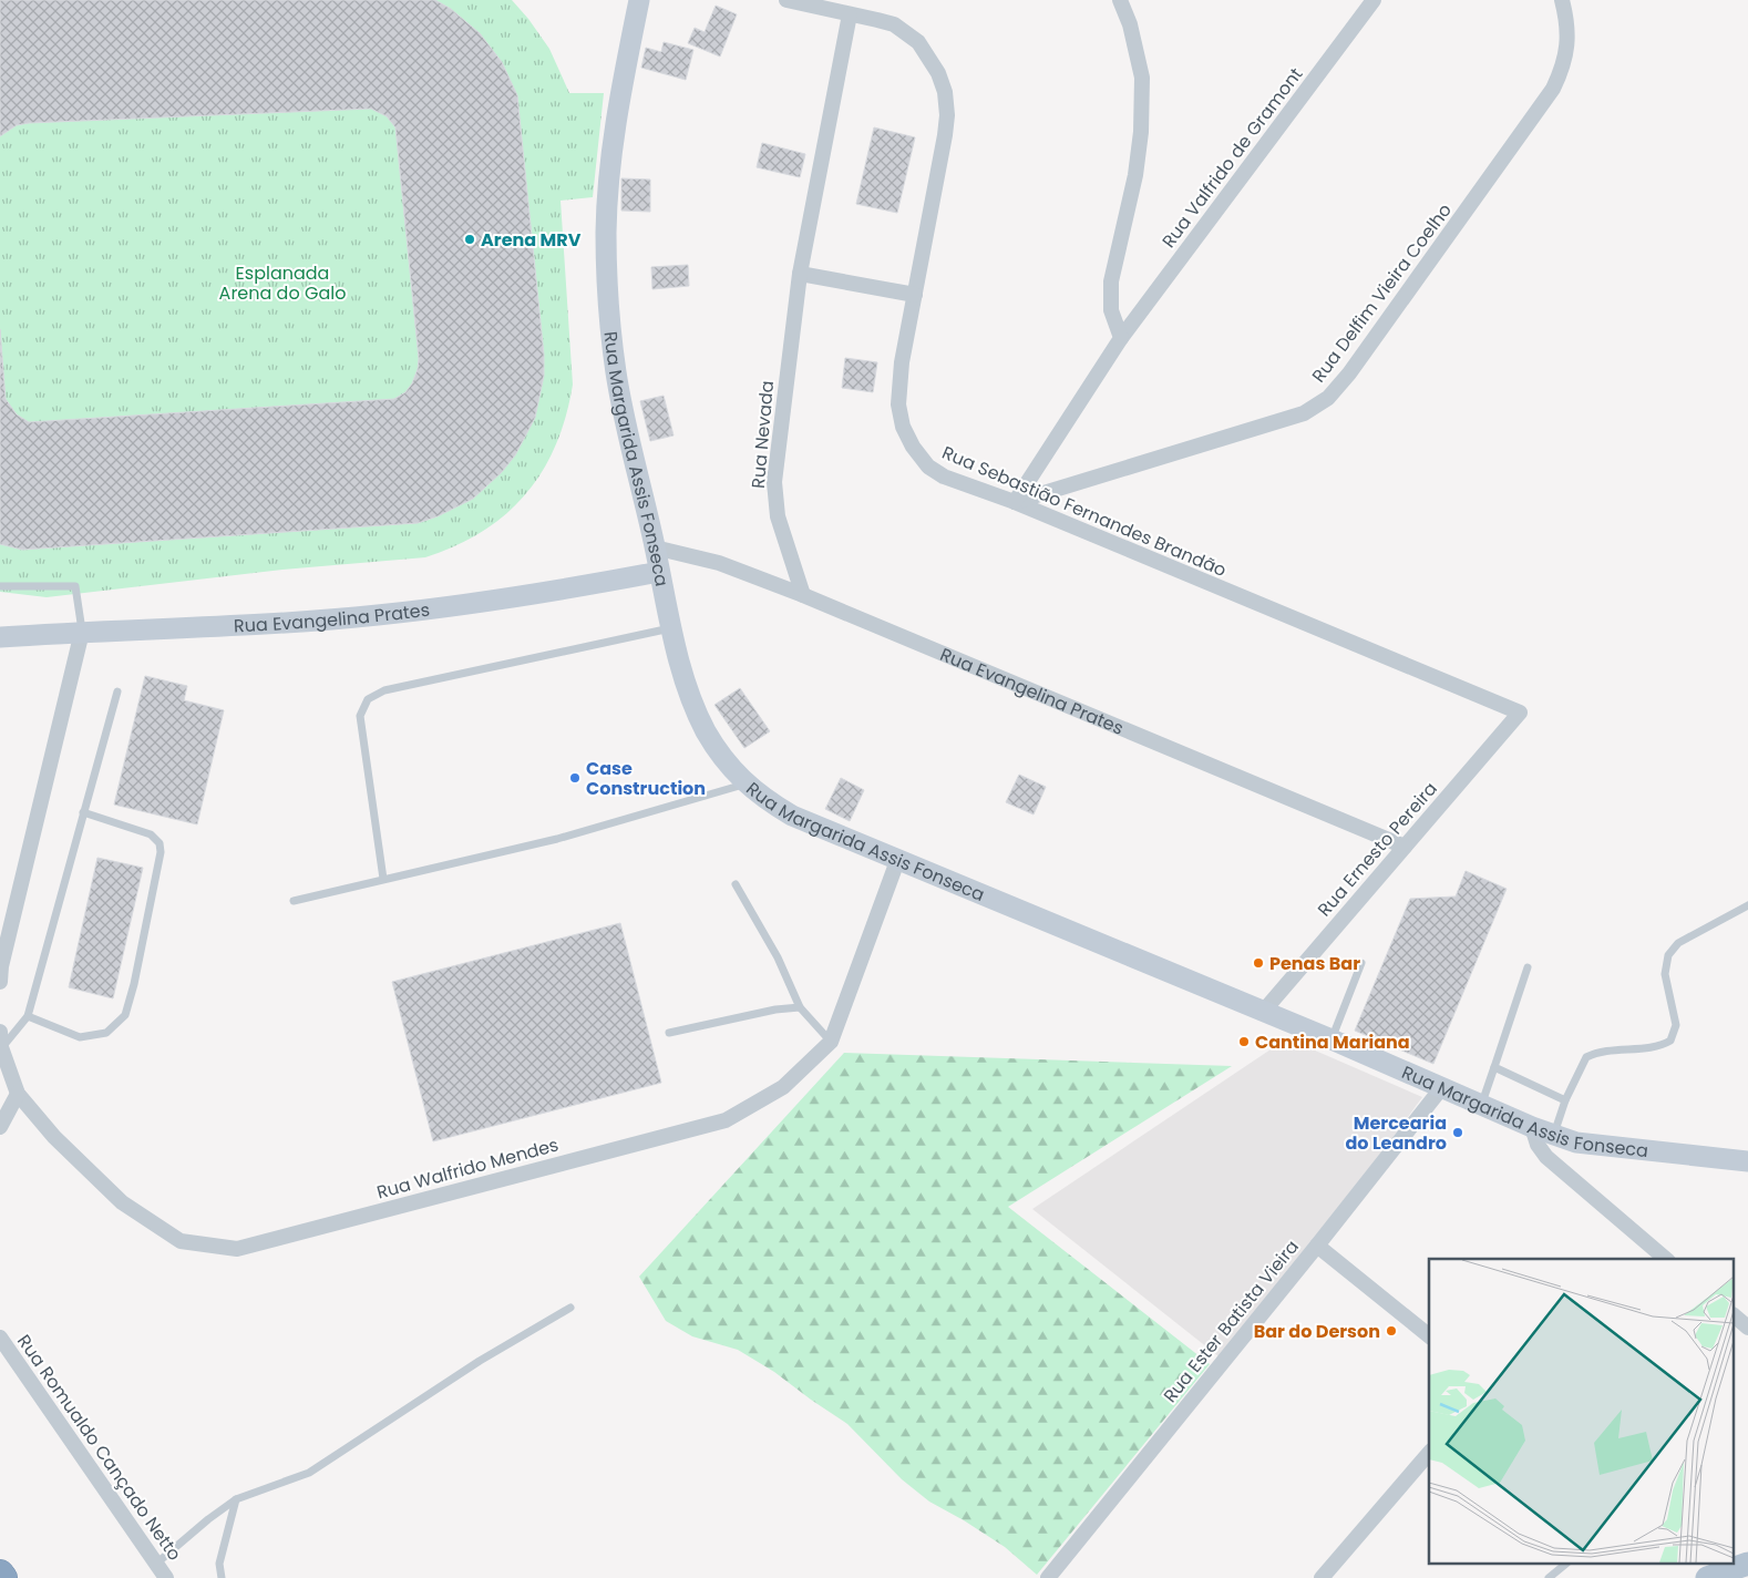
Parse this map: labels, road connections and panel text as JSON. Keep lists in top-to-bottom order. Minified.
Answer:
{"streets":{"street":["Rua Valfrido de Gramont","Rua Delfim Vieira Coelho","Rua Nevada","Rua Margarida Assis Fonseca","Rua Sebastião Fernandes Brandão","Rua Evangelina Prates","Rua Ernesto Pereira","Rua Walfrido Mendes","Rua Ester Batista Vieira","Rua Romualdo Cançado Netto"]},"crossings":[["Rua Valfrido de Gramont","Rua Delfim Vieira Coelho"],["Rua Valfrido de Gramont","Rua Sebastião Fernandes Brandão"],["Rua Delfim Vieira Coelho","Rua Sebastião Fernandes Brandão"],["Rua Nevada","Rua Sebastião Fernandes Brandão"],["Rua Nevada","Rua Evangelina Prates"],["Rua Margarida Assis Fonseca","Rua Evangelina Prates"],["Rua Margarida Assis Fonseca","Rua Ernesto Pereira"],["Rua Margarida Assis Fonseca","Rua Walfrido Mendes"],["Rua Margarida Assis Fonseca","Rua Ester Batista Vieira"],["Rua Sebastião Fernandes Brandão","Rua Ernesto Pereira"],["Rua Evangelina Prates","Rua Ernesto Pereira"]],"parks":["Esplanada Arena do Galo"],"places":["Arena MRV","Case Construction","Penas Bar","Cantina Mariana","Mercearia do Leandro","Bar do Derson"]}
